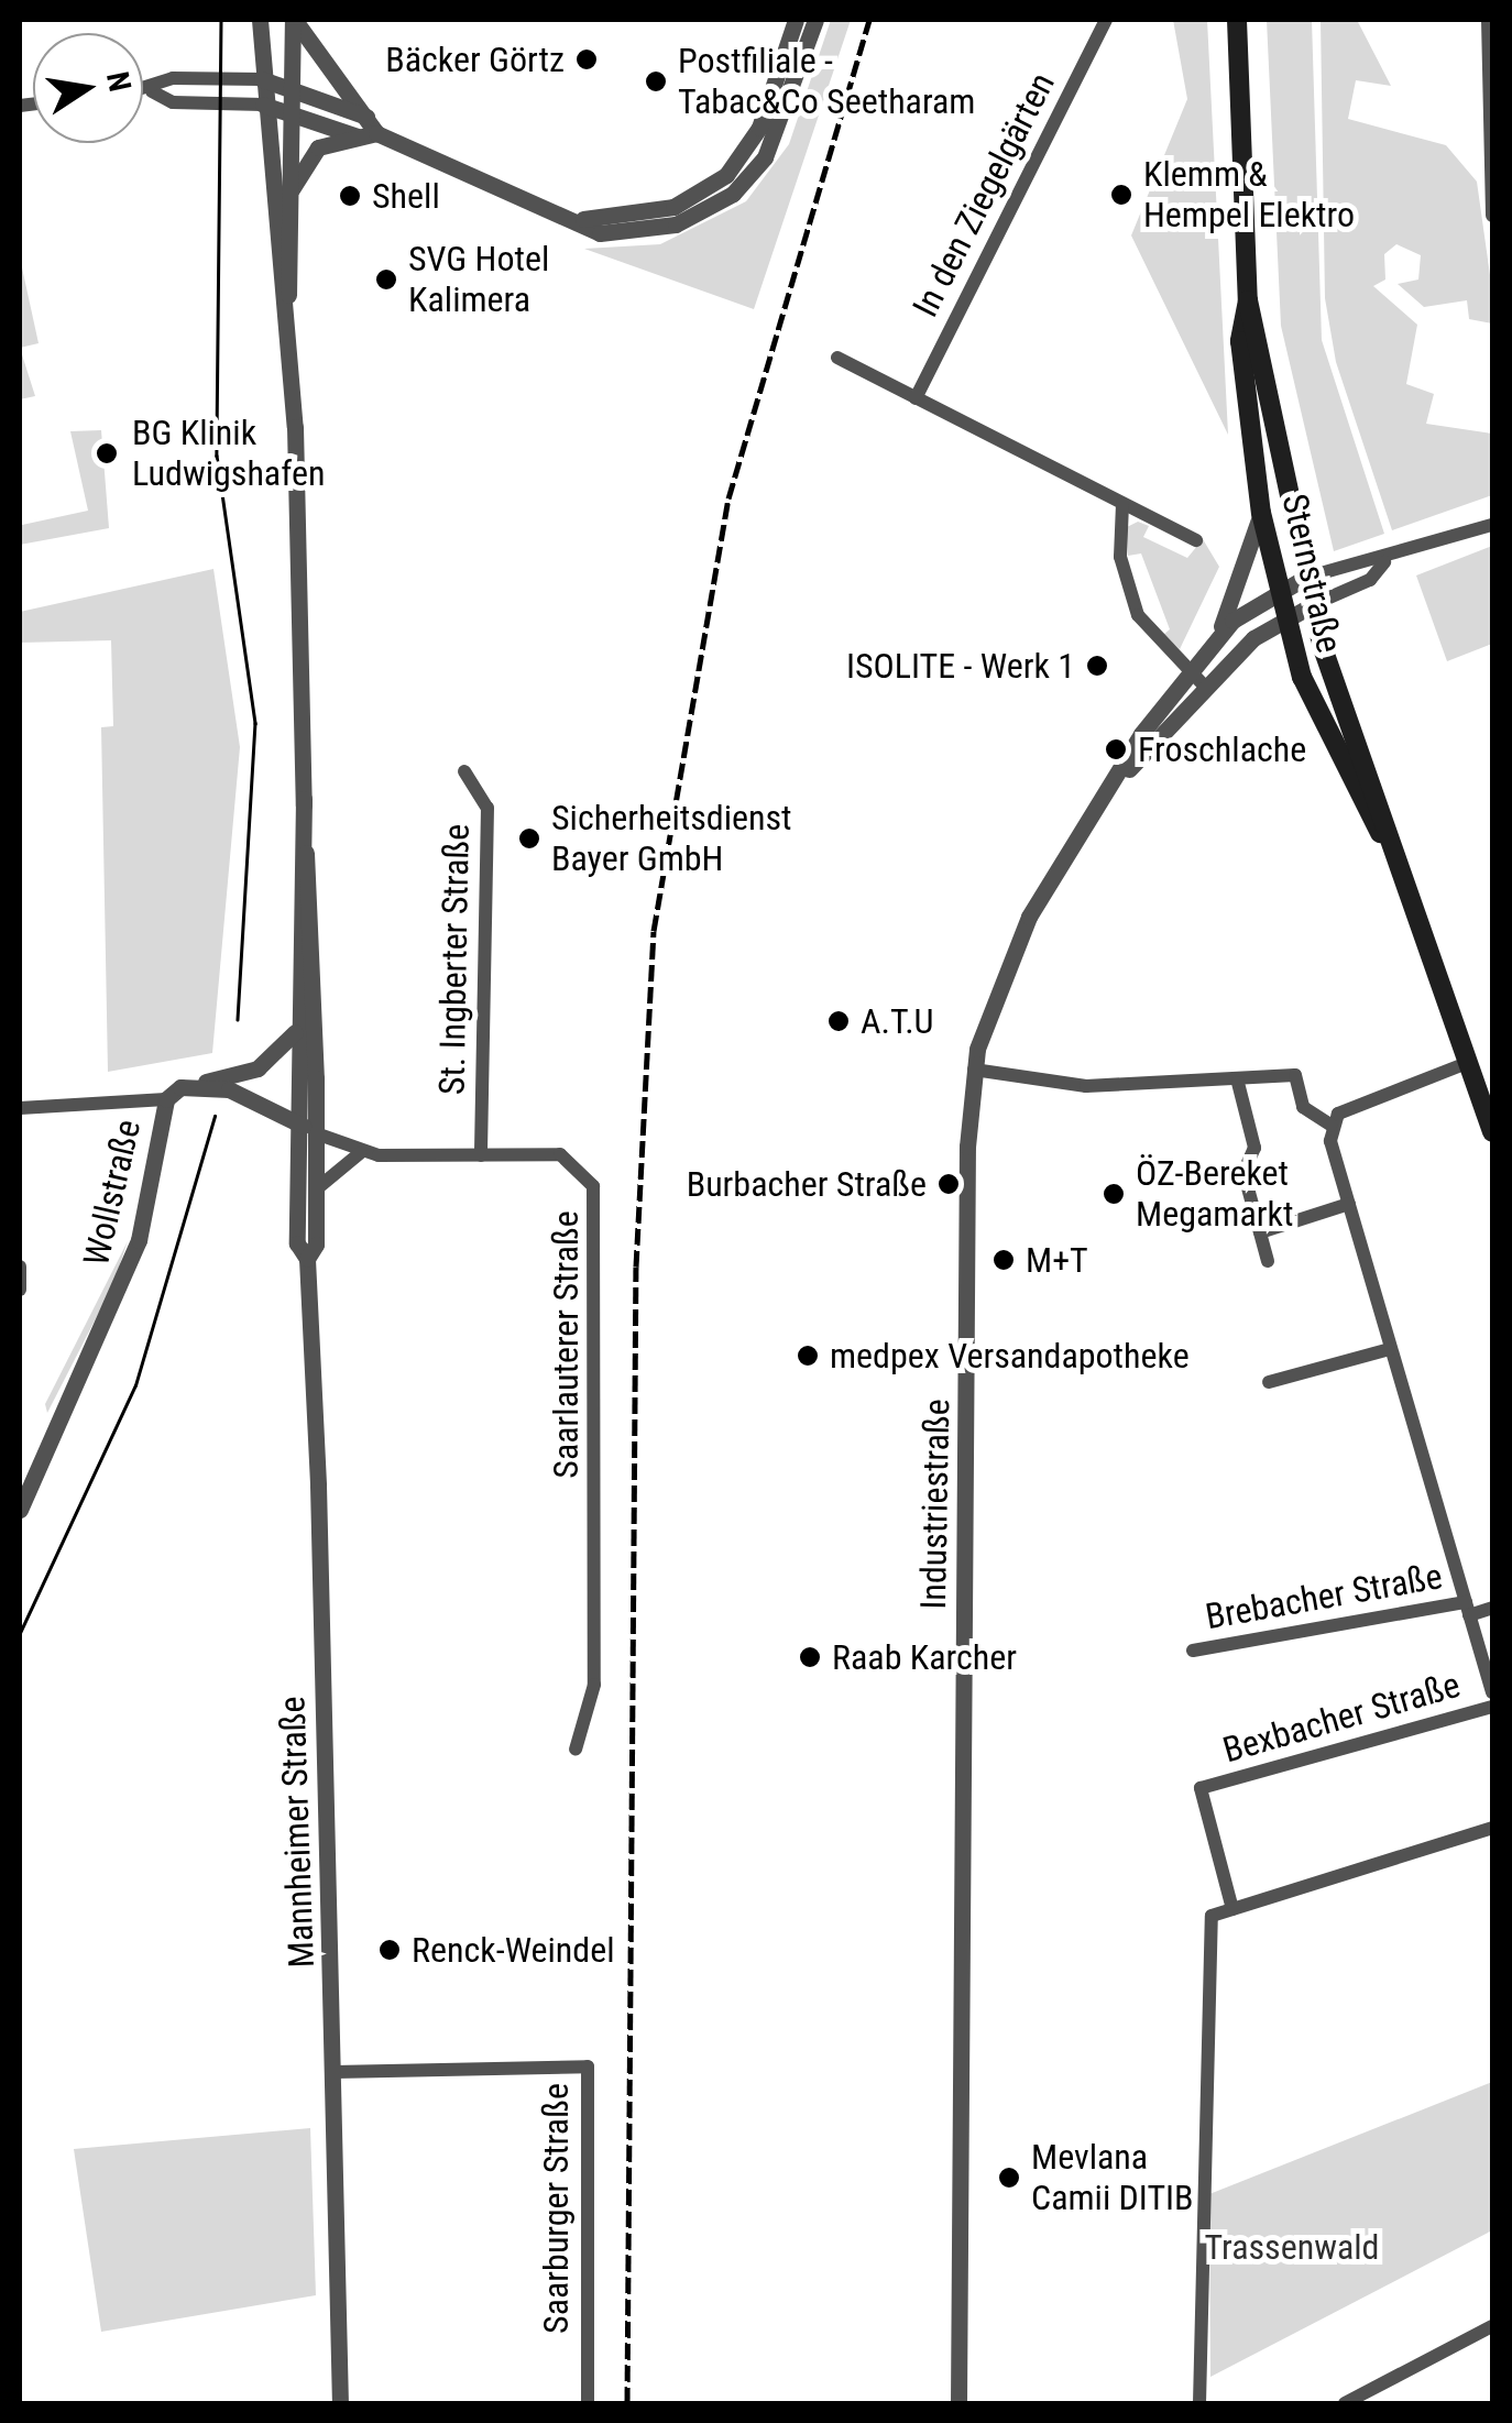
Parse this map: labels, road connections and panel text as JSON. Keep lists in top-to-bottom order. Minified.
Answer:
{"streets":{"main road":["Sternstraße"],"street":["In den Ziegelgärten","St. Ingberter Straße","Wollstraße","Saarlauterer Straße","Industriestraße","Brebacher Straße","Bexbacher Straße","Mannheimer Straße","Saarburger Straße"]},"crossings":[["Sternstraße","Industriestraße"],["St. Ingberter Straße","Saarlauterer Straße"],["Wollstraße","Saarlauterer Straße"],["Wollstraße","Mannheimer Straße"],["Saarlauterer Straße","Mannheimer Straße"],["Brebacher Straße","Bexbacher Straße"],["Mannheimer Straße","Saarburger Straße"]],"parks":["Trassenwald"],"places":["Bäcker Görtz","Postfiliale - Tabac&Co Seetharam","Klemm & Hempel Elektro","Shell","SVG Hotel Kalimera","BG Klinik Ludwigshafen","ISOLITE - Werk 1","Froschlache","Sicherheitsdienst Bayer GmbH","A.T.U","Burbacher Straße","ÖZ-Bereket Megamarkt","M+T","medpex Versandapotheke","Raab Karcher","Renck-Weindel","Mevlana Camii DITIB"],"north":"right"}
